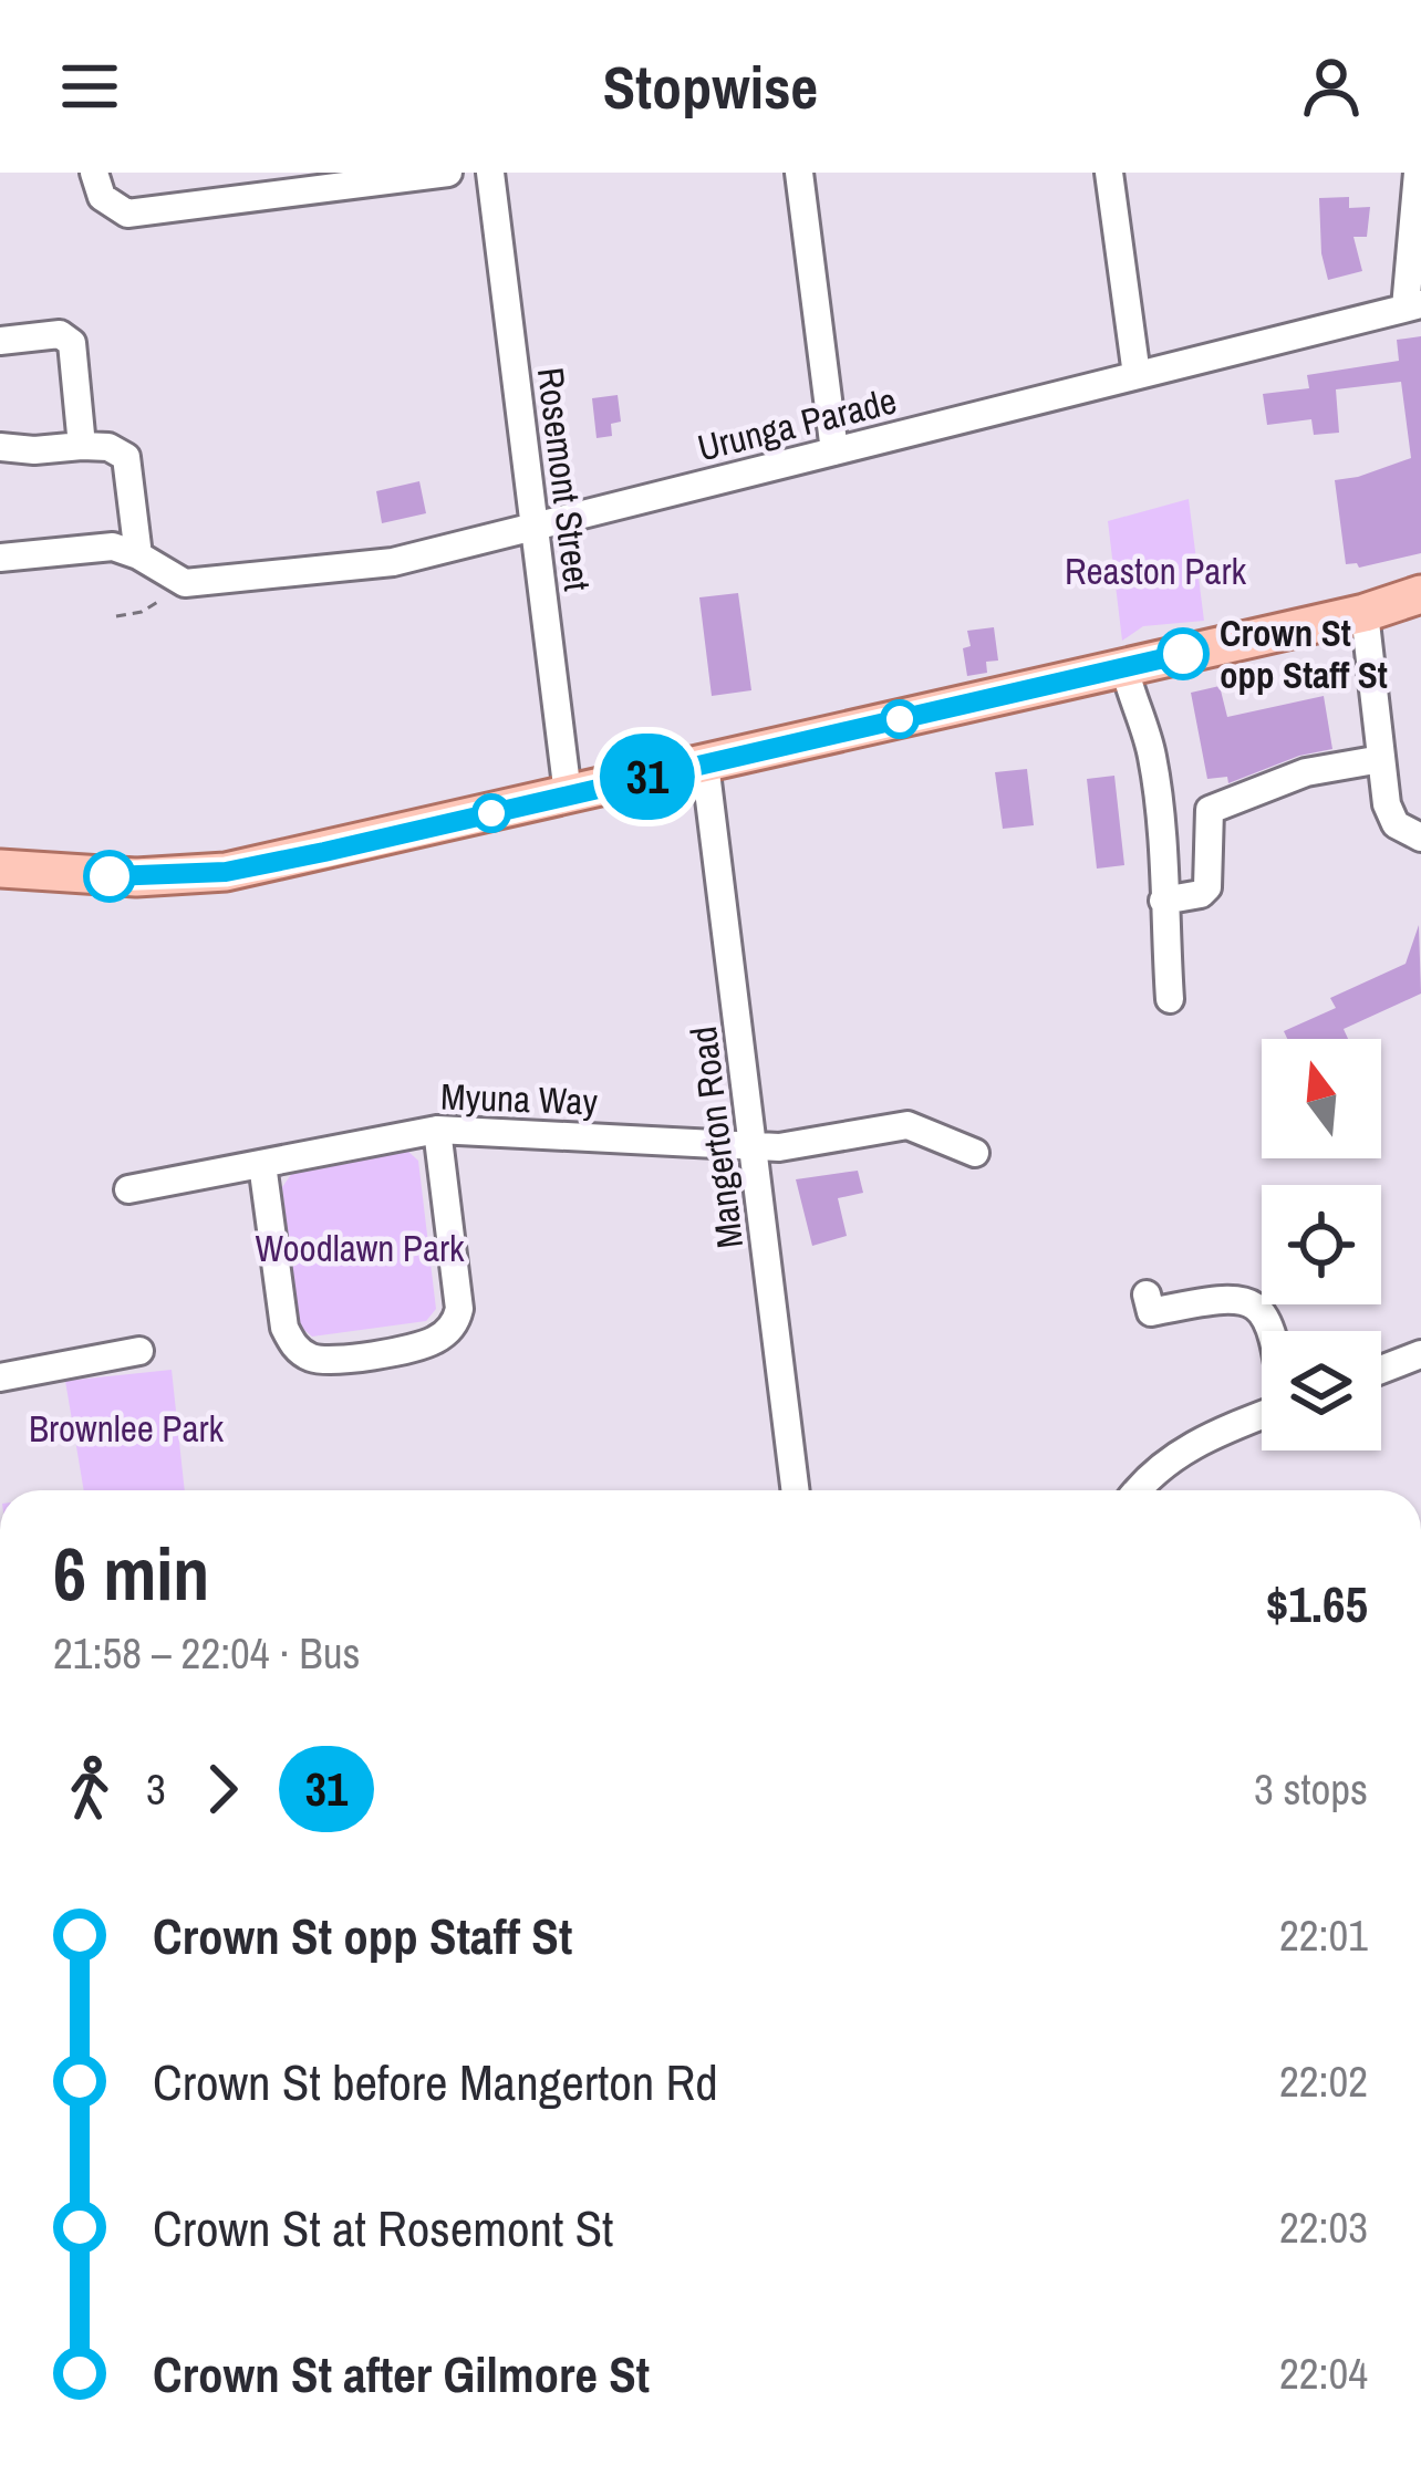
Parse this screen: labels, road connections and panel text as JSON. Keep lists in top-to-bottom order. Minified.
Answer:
{"streets":{"street":["Urunga Parade","Rosemont Street","Myuna Way","Mangerton Road"]},"crossings":[["Urunga Parade","Rosemont Street"],["Myuna Way","Mangerton Road"]],"parks":["Reaston Park","Woodlawn Park","Brownlee Park"],"places":["Crown St opp Staff St"],"lines":["bus line 31"],"north":"top","page":{"header":"Stopwise","on_map":"31","heading":["6 min","21:58 – 22:04 · Bus","$1.65"],"legs":["3","31","3 stops"],"list":[{"name":"Crown St opp Staff St","value":"22:01"},{"name":"Crown St before Mangerton Rd","value":"22:02"},{"name":"Crown St at Rosemont St","value":"22:03"},{"name":"Crown St after Gilmore St","value":"22:04"}]}}
